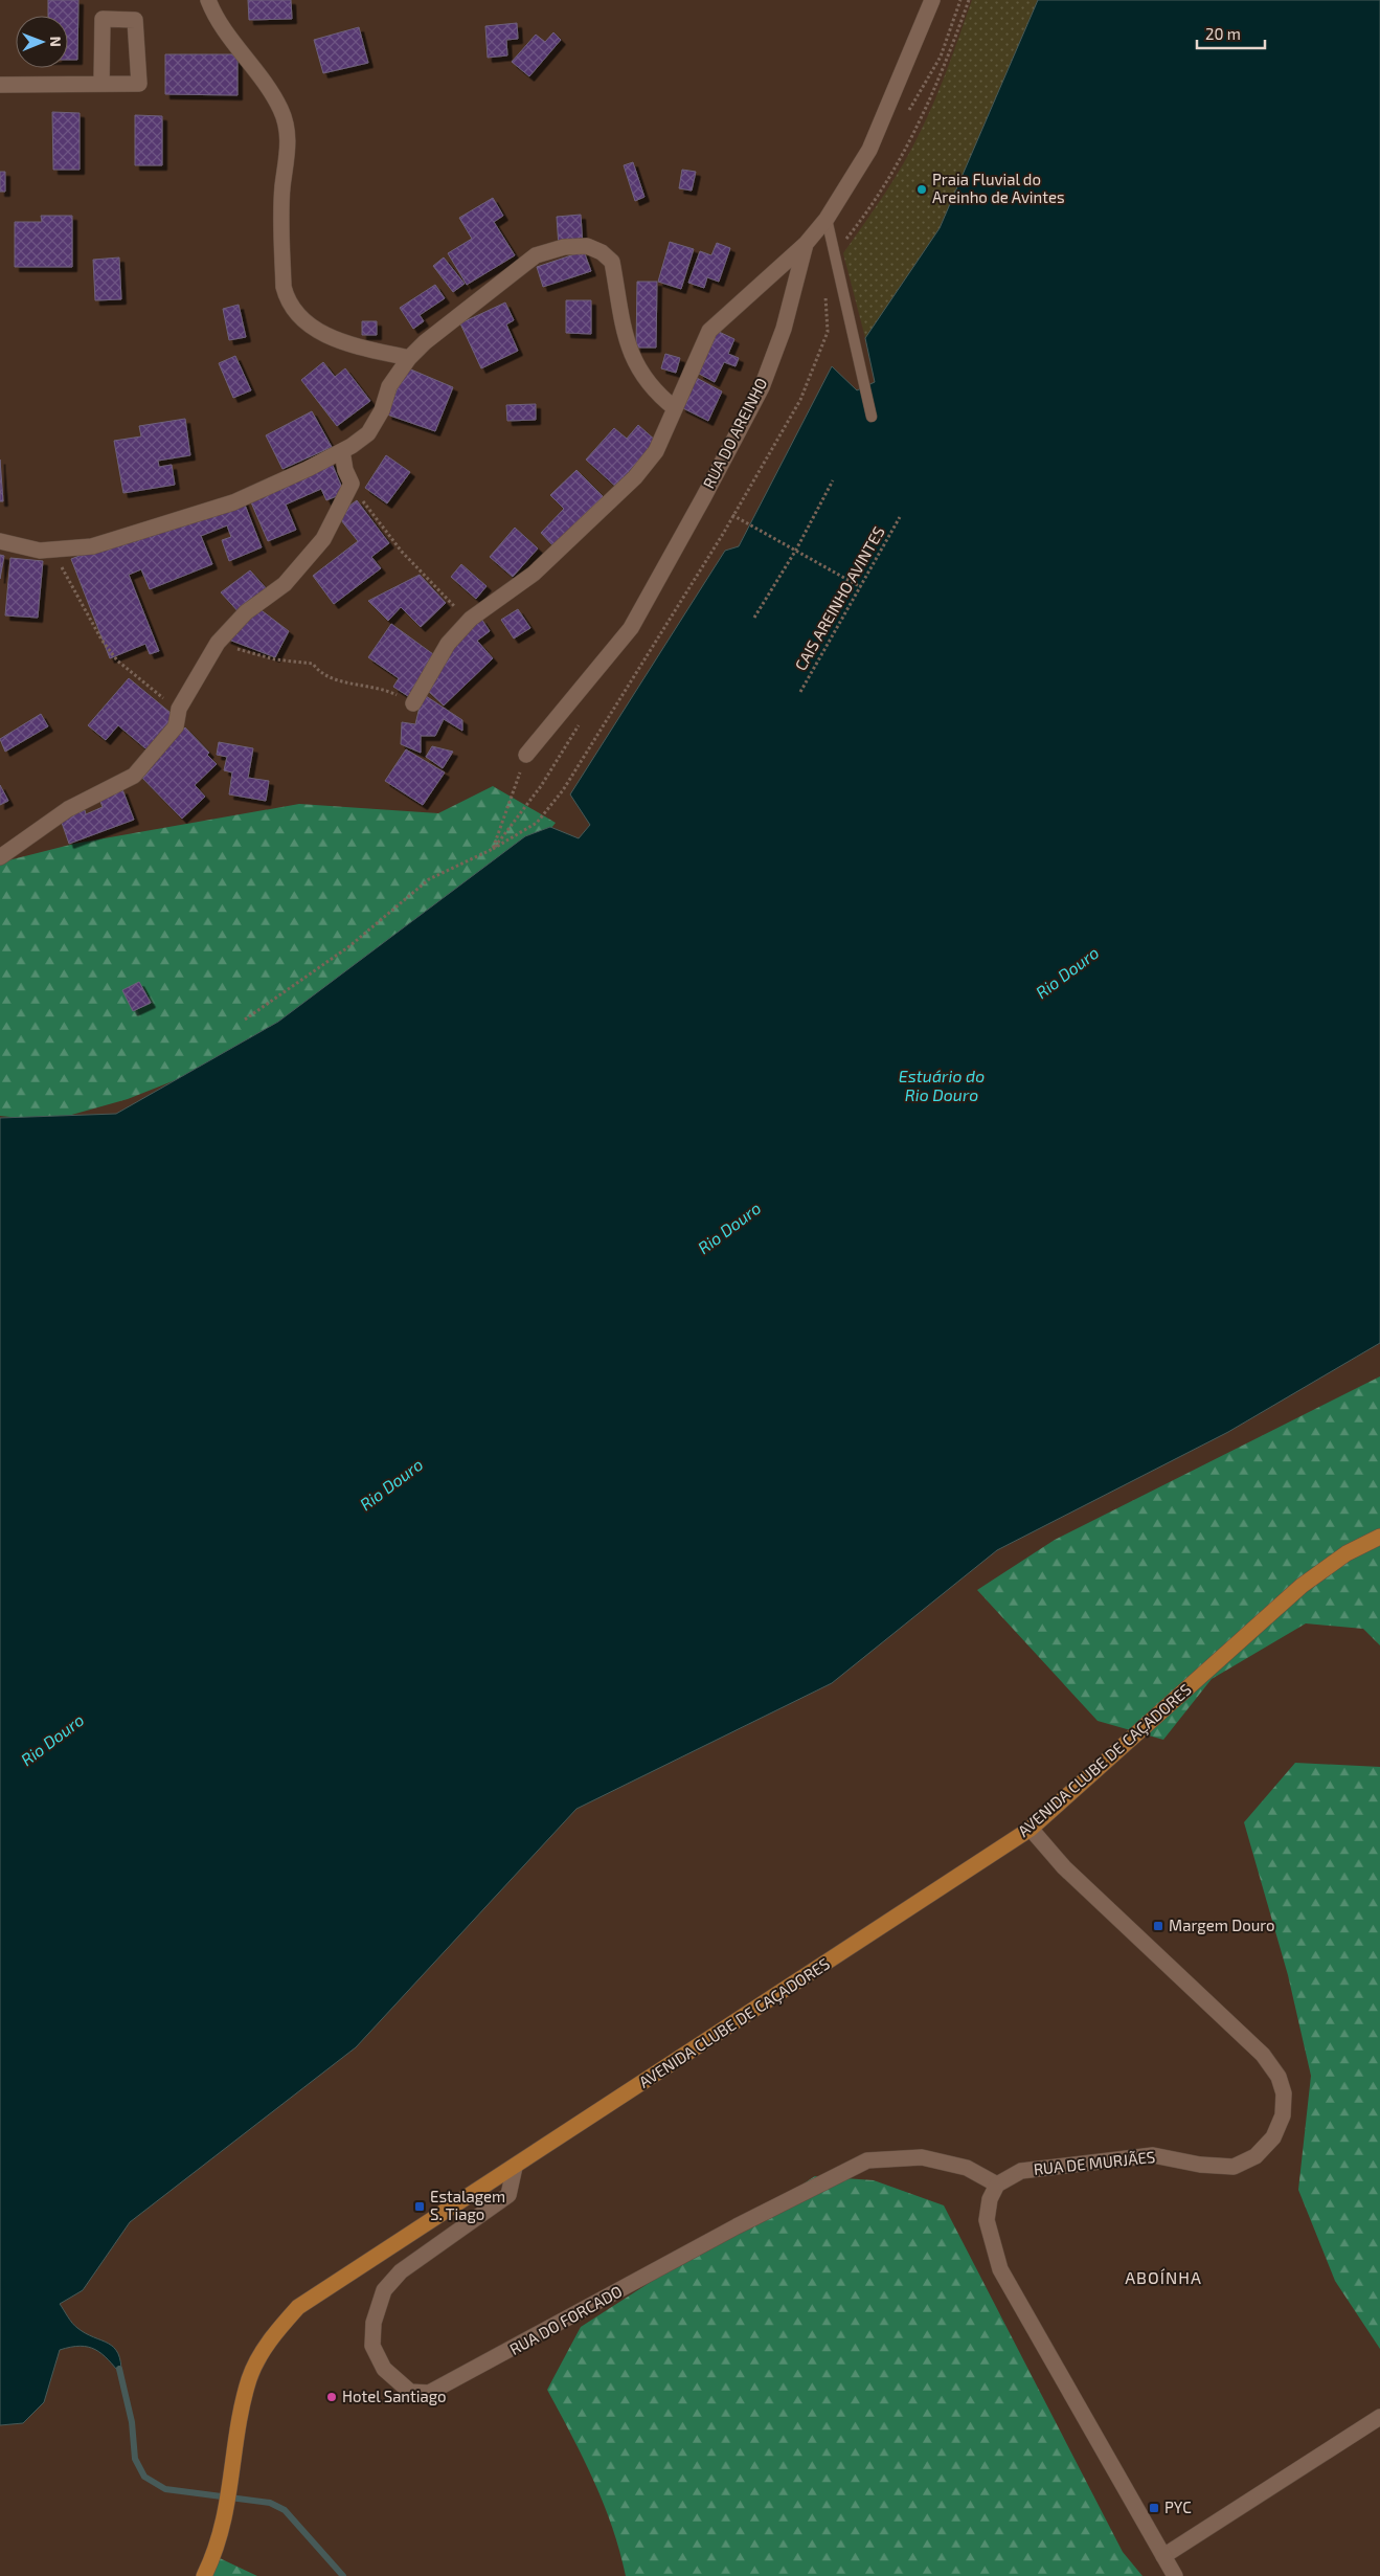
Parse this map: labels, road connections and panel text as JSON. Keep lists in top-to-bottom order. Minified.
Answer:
{"streets":{"main road":["AVENIDA CLUBE DE CAÇADORES"],"street":["RUA DO AREINHO","RUA DE MURJÃES","RUA DO FORCADO"],"path":["CAIS AREINHO AVINTES"]},"crossings":[["AVENIDA CLUBE DE CAÇADORES","RUA DE MURJÃES"],["AVENIDA CLUBE DE CAÇADORES","RUA DO FORCADO"],["RUA DE MURJÃES","RUA DO FORCADO"]],"districts":["ABOÍNHA"],"water":["Rio Douro","Estuário do Rio Douro"],"places":{"other":["Praia Fluvial do Areinho de Avintes","Hotel Santiago"],"transit":["Margem Douro","Estalagem S. Tiago","PYC"]},"scale_bar":"20 m","north":"right"}
